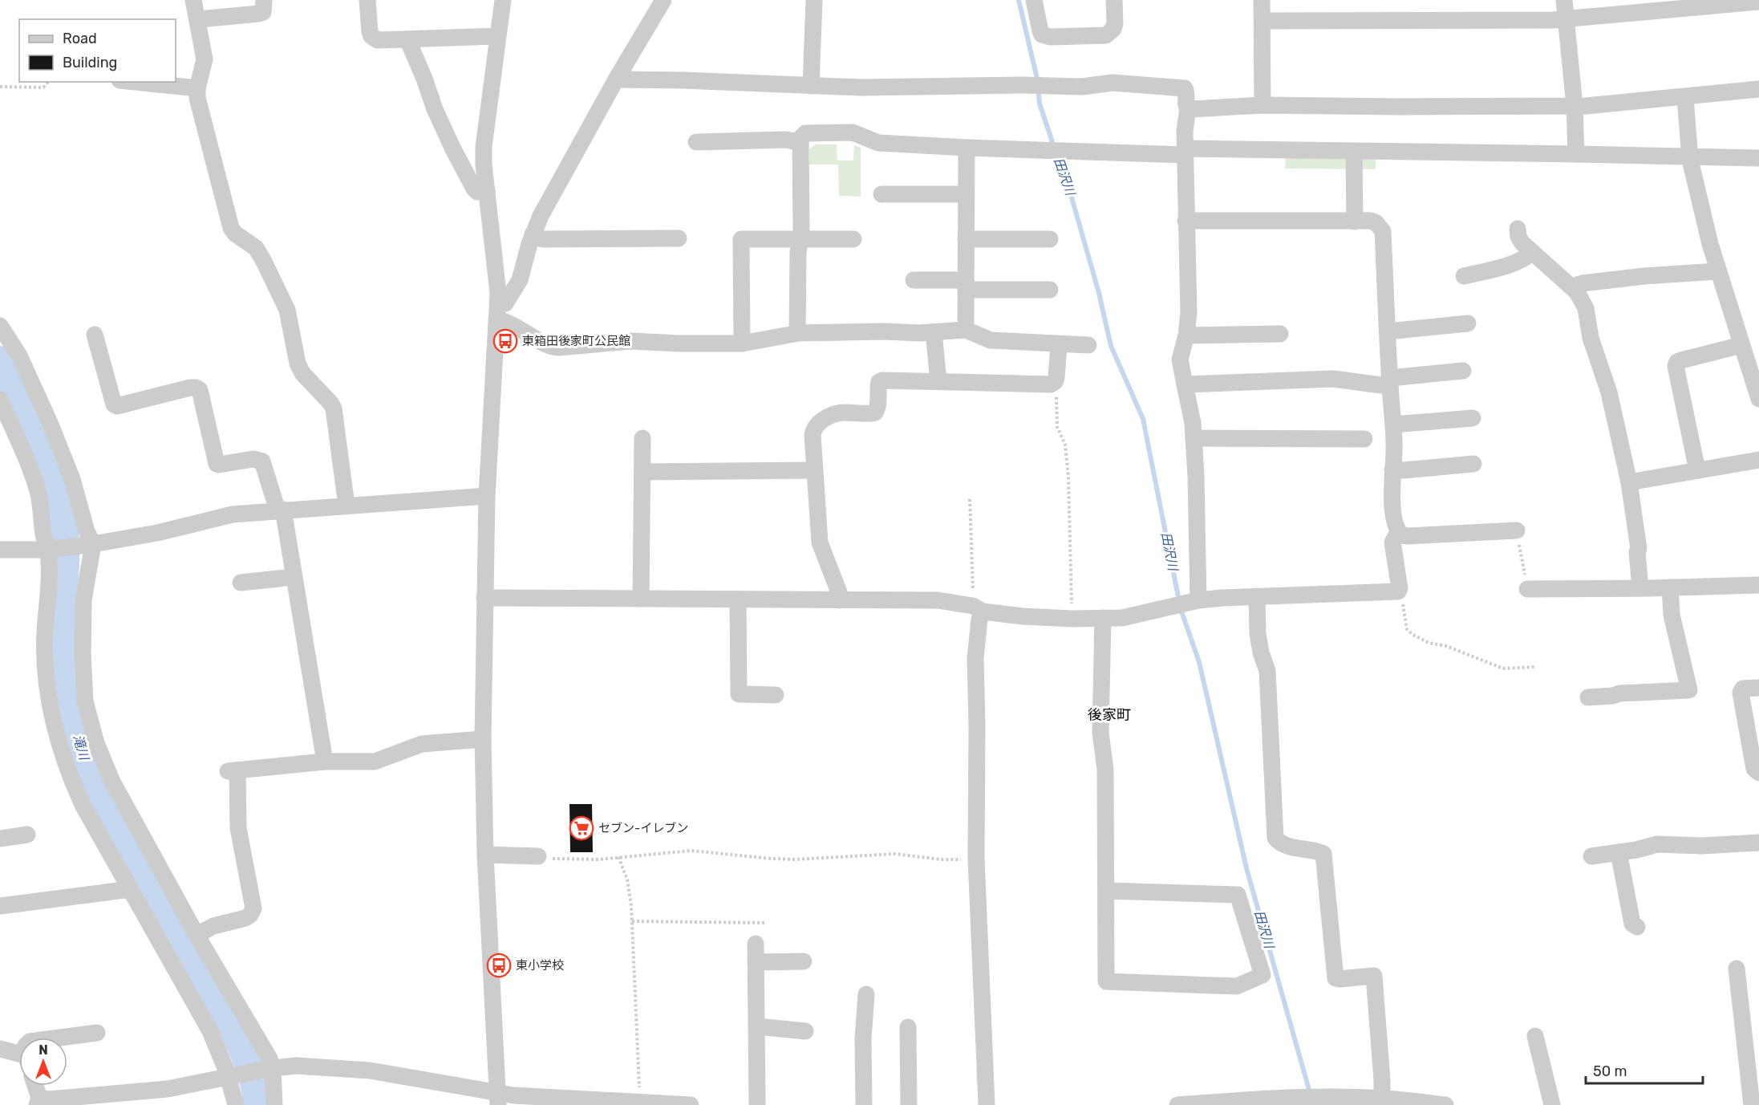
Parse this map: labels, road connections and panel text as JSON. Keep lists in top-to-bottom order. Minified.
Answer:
{"districts":["後家町"],"water":["田沢川","滝川"],"places":{"bus stop":["東箱田後家町公民館","東小学校"],"supermarket":["セブン-イレブン"]},"legend":["Road","Building"],"scale_bar":"50 m","north":"top"}
